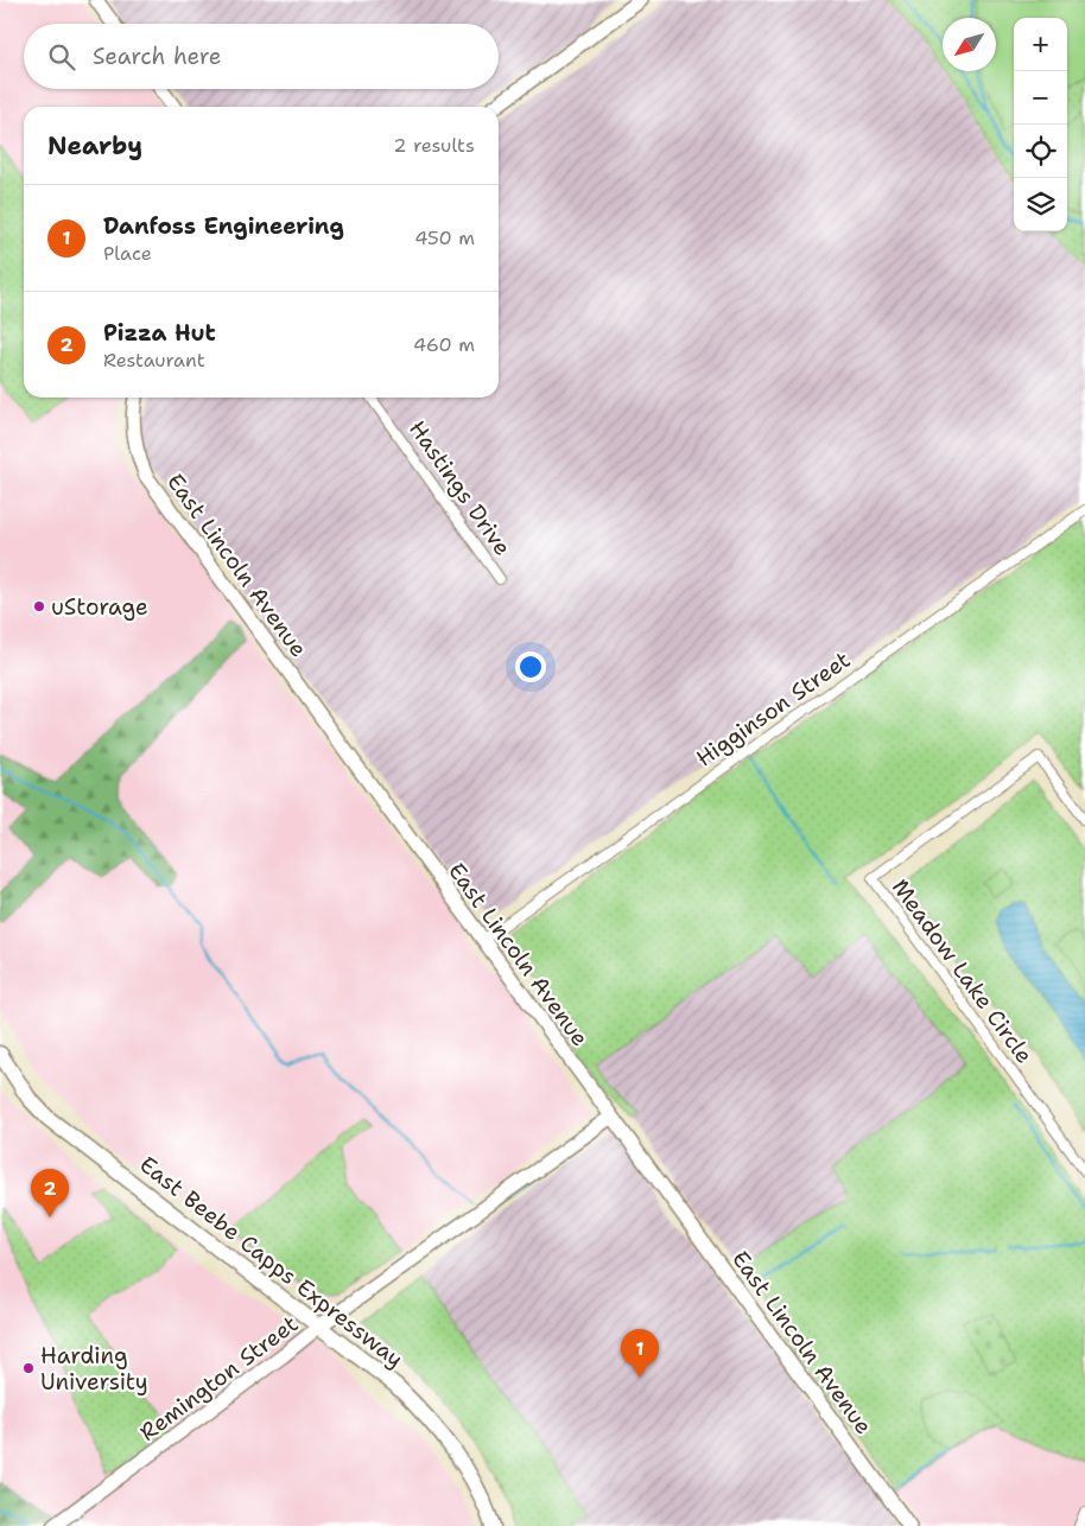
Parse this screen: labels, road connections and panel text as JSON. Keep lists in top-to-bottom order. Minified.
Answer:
{"streets":{"main road":["East Beebe Capps Expressway"],"street":["Hastings Drive","East Lincoln Avenue","Higginson Street","Meadow Lake Circle","Remington Street"]},"crossings":[["East Lincoln Avenue","Higginson Street"],["East Lincoln Avenue","Remington Street"],["East Beebe Capps Expressway","Remington Street"]],"places":["uStorage","Harding University"],"north":"bottom left","page":{"map_buttons":["+","−"],"search":"Search here","heading":["Nearby","2 results"],"list":[{"mark":"1","name":"Danfoss Engineering","note":"Place","value":"450 m"},{"mark":"2","name":"Pizza Hut","note":"Restaurant","value":"460 m"}],"pins":["2","1"]}}
